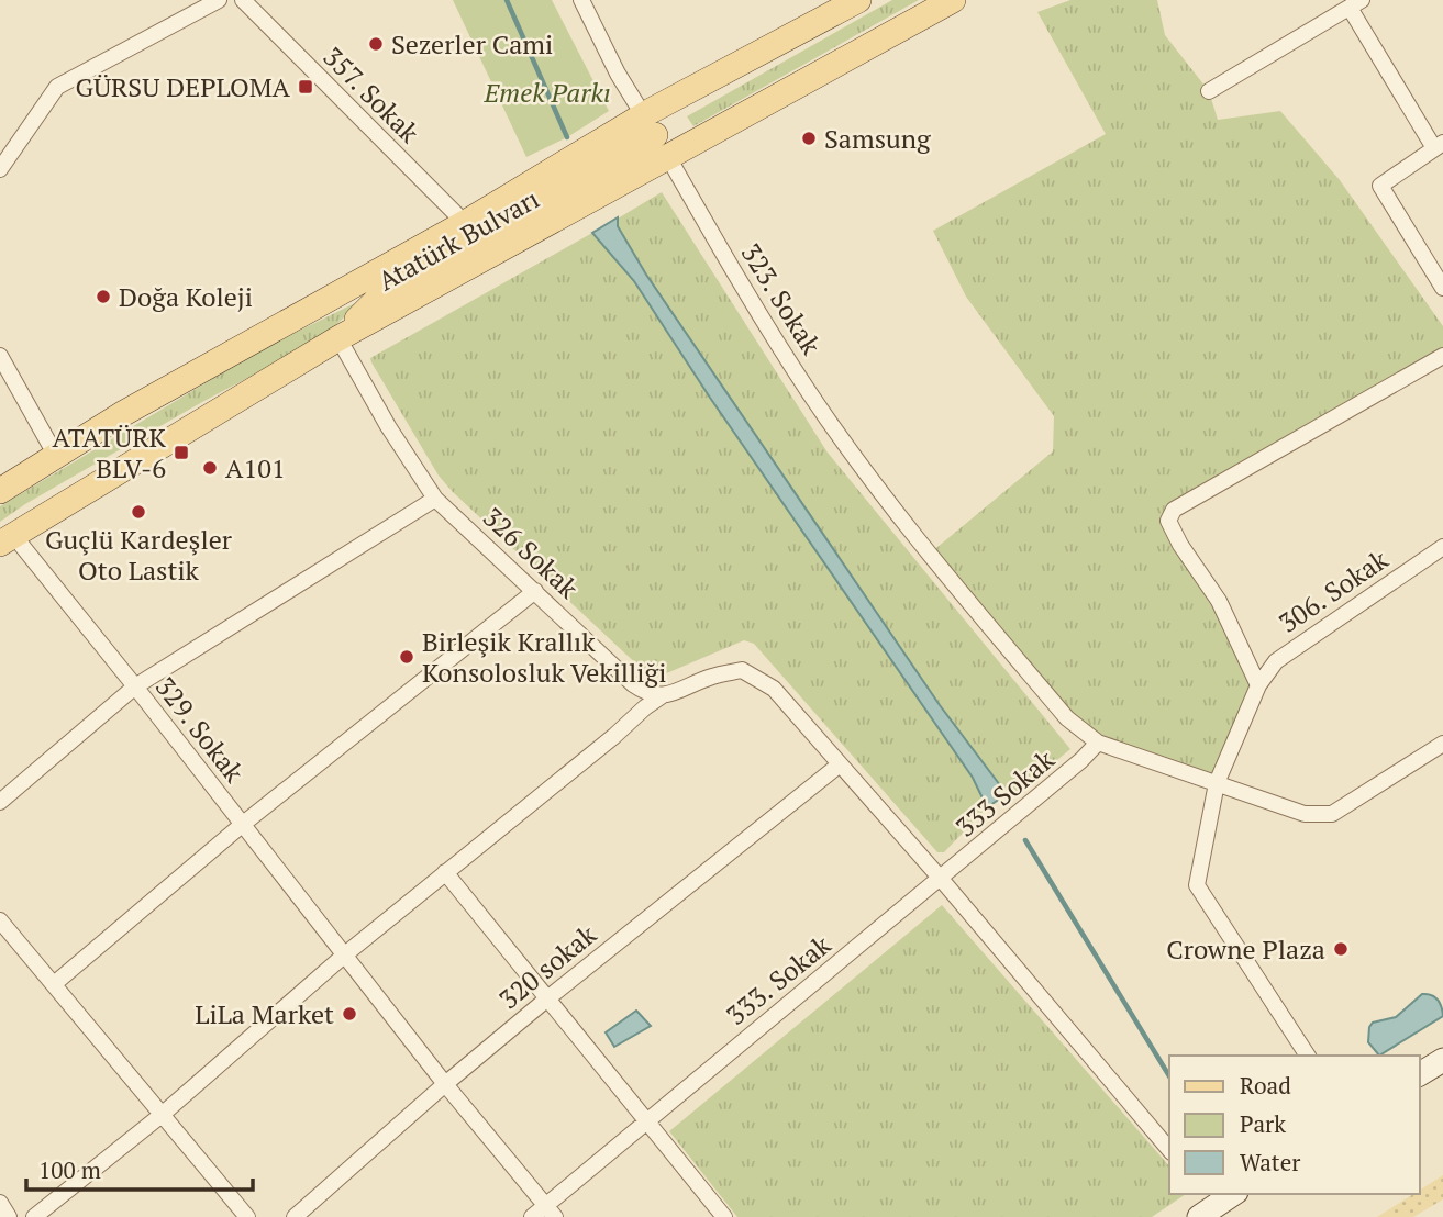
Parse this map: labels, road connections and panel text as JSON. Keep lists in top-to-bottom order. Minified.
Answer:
{"streets":{"main road":["Atatürk Bulvarı"],"street":["357. Sokak","323. Sokak","326 Sokak","306. Sokak","329. Sokak","333 Sokak","320 sokak","333. Sokak"]},"crossings":[["357. Sokak","Atatürk Bulvarı"],["Atatürk Bulvarı","323. Sokak"],["Atatürk Bulvarı","326 Sokak"],["Atatürk Bulvarı","329. Sokak"],["323. Sokak","306. Sokak"],["323. Sokak","333 Sokak"],["329. Sokak","320 sokak"],["333 Sokak","333. Sokak"]],"parks":["Emek Parkı"],"places":{"other":["Sezerler Cami","Samsung","Doğa Koleji","A101","Guçlü Kardeşler Oto Lastik","Birleşik Krallık Konsolosluk Vekilliği","Crowne Plaza","LiLa Market"],"transit":["GÜRSU DEPLOMA","ATATÜRK BLV-6"]},"legend":["Road","Park","Water"],"scale_bar":"100 m"}
